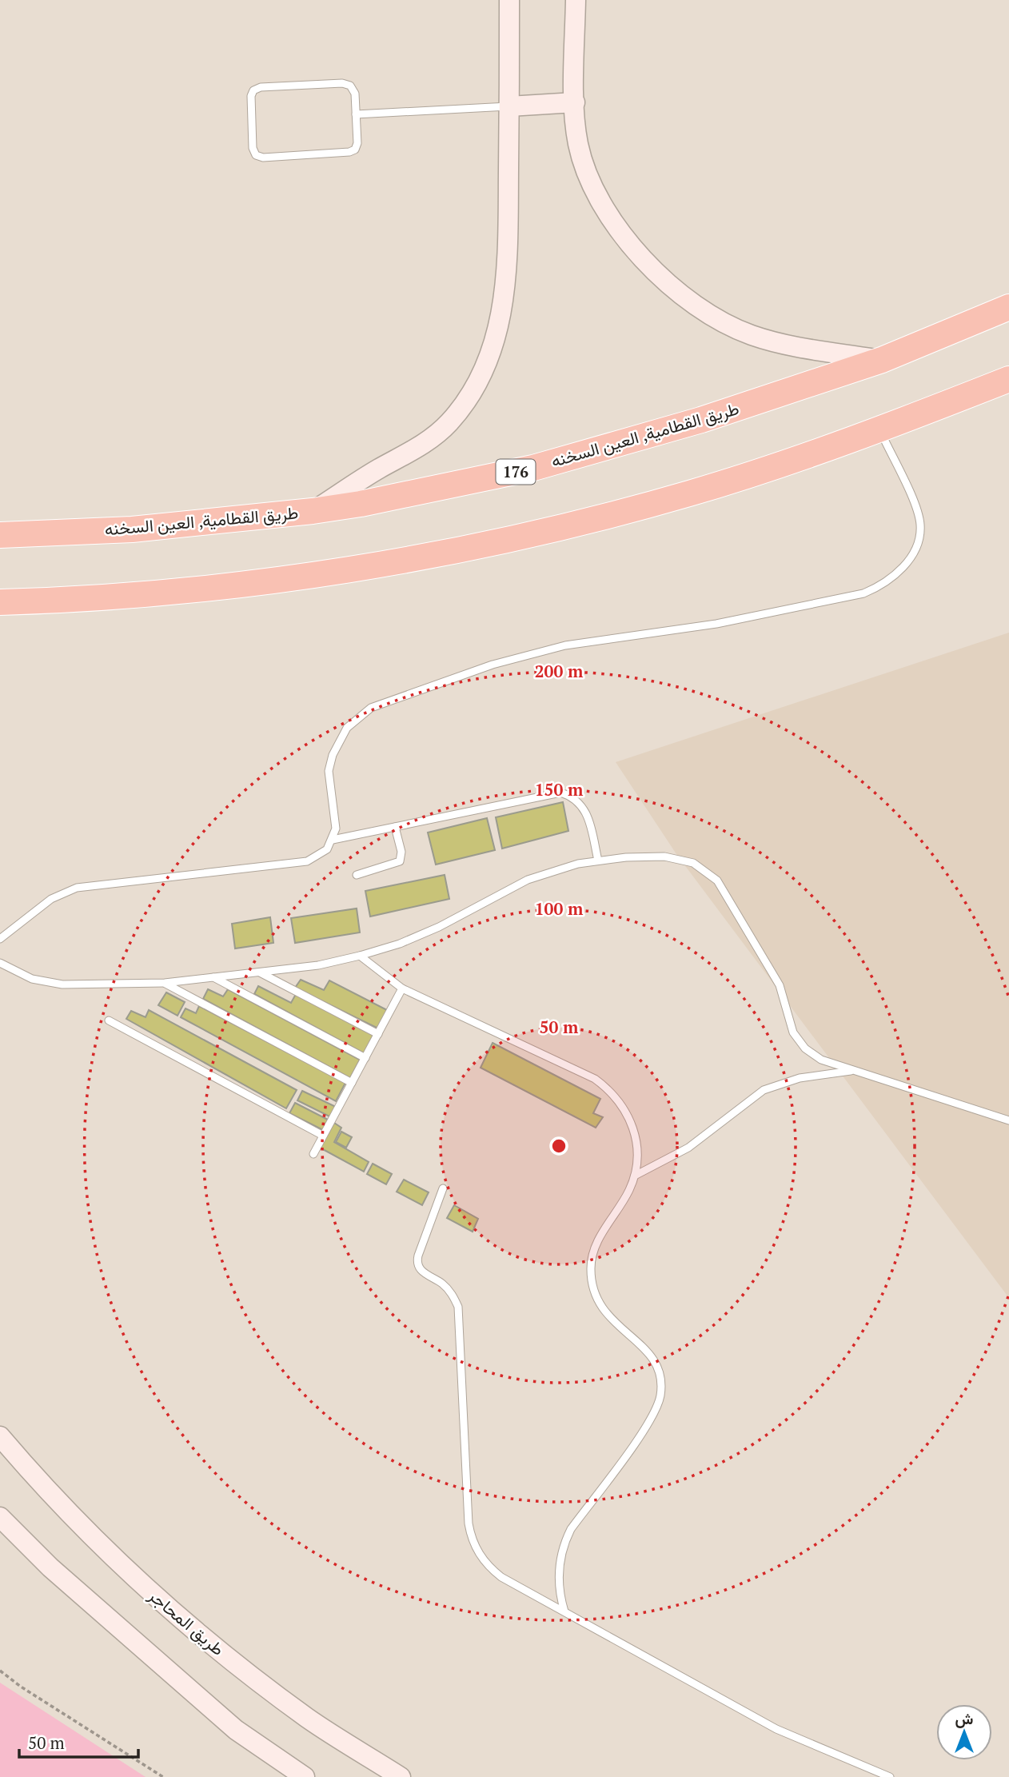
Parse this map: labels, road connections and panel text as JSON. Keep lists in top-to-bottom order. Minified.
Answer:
{"streets":{"highway":["طريق القطامية, العين السخنه","176"],"main road":["طريق المحاجر"]},"scale_bar":"50 m","north":"top","rings":["200 m","150 m","100 m","50 m"]}
